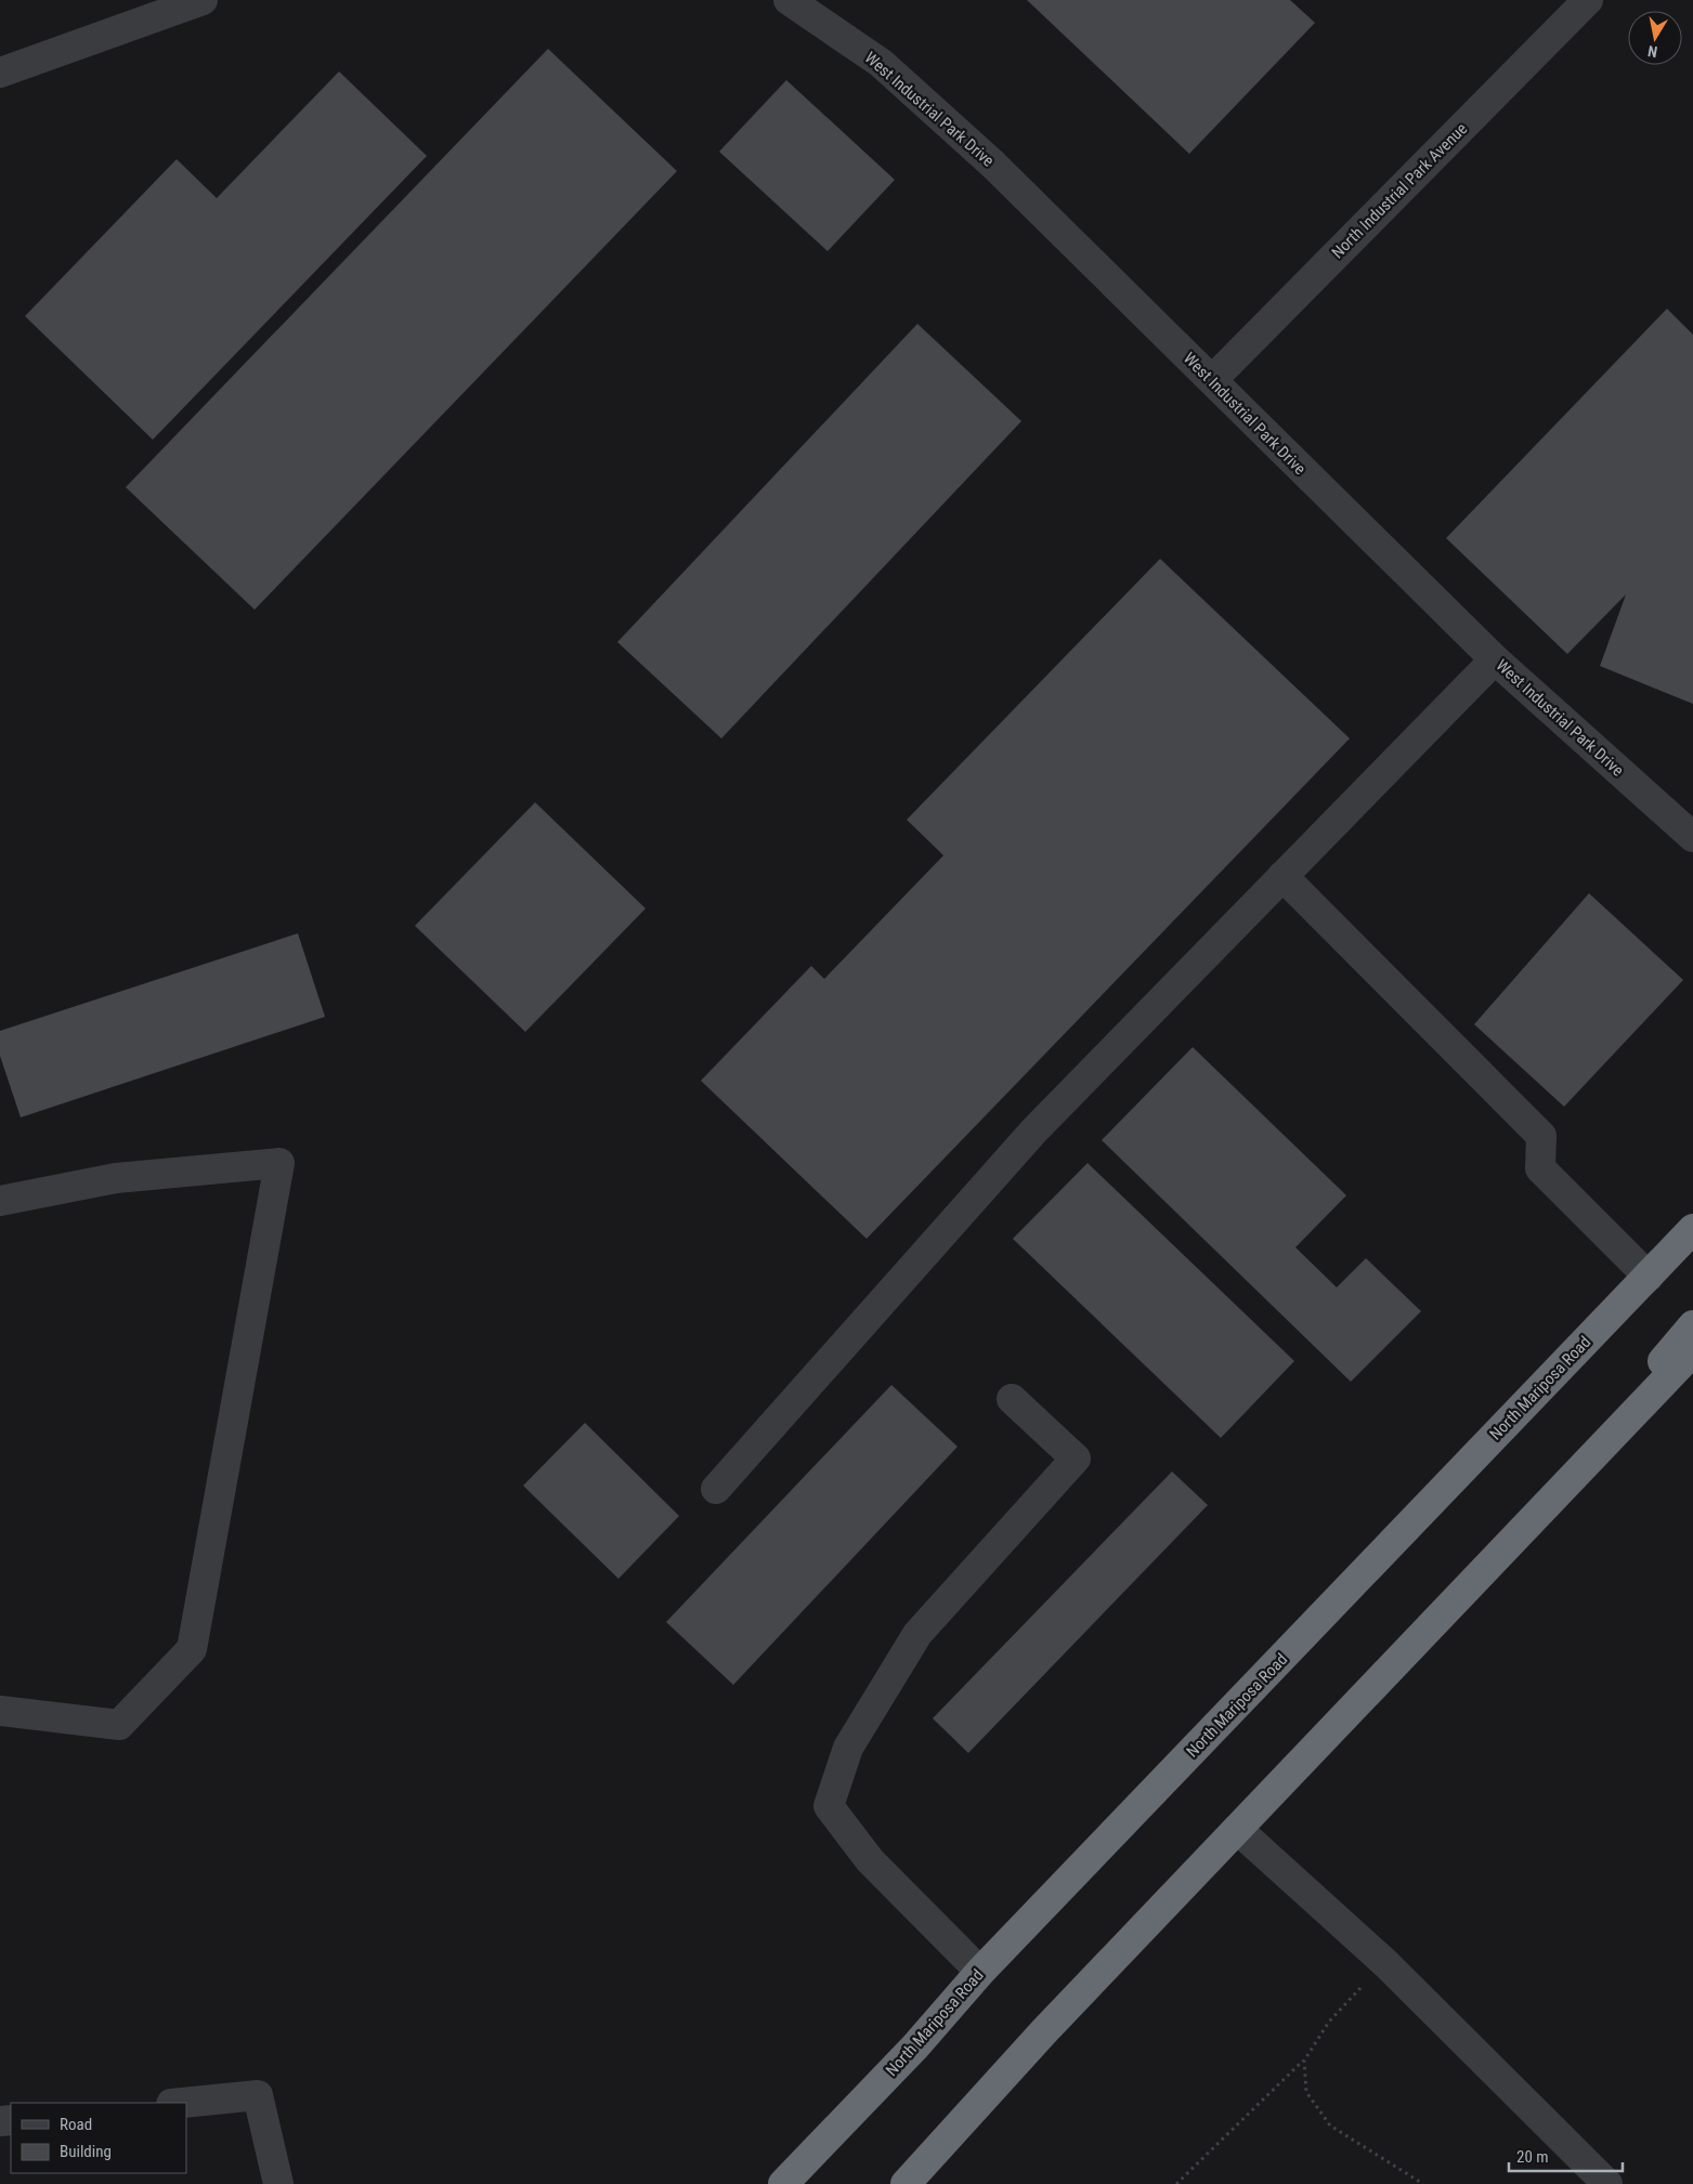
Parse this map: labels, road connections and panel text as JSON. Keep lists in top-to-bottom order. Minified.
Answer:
{"streets":{"highway":["North Mariposa Road"],"street":["West Industrial Park Drive","North Industrial Park Avenue"]},"crossings":[["West Industrial Park Drive","North Industrial Park Avenue"]],"legend":["Road","Building"],"scale_bar":"20 m","north":"bottom"}
